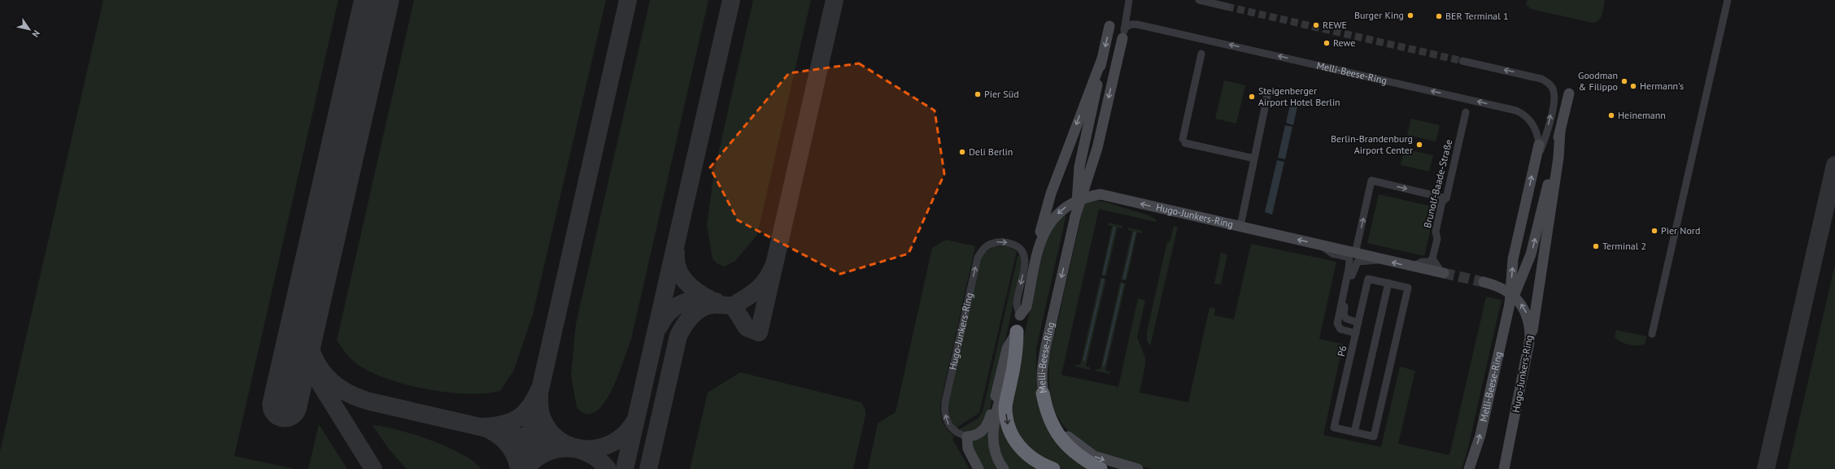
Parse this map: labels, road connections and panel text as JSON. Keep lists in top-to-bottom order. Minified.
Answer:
{"streets":{"street":["Melli-Beese-Ring","Brunolf-Baade-Straße","Hugo-Junkers-Ring","P6"]},"crossings":[["Melli-Beese-Ring","Hugo-Junkers-Ring"]],"places":["Burger King","BER Terminal 1","REWE","Rewe","Goodman & Filippo","Hermann's","Pier Süd","Steigenberger Airport Hotel Berlin","Heinemann","Berlin-Brandenburg Airport Center","Deli Berlin","Pier Nord","Terminal 2"],"north":"bottom right"}
